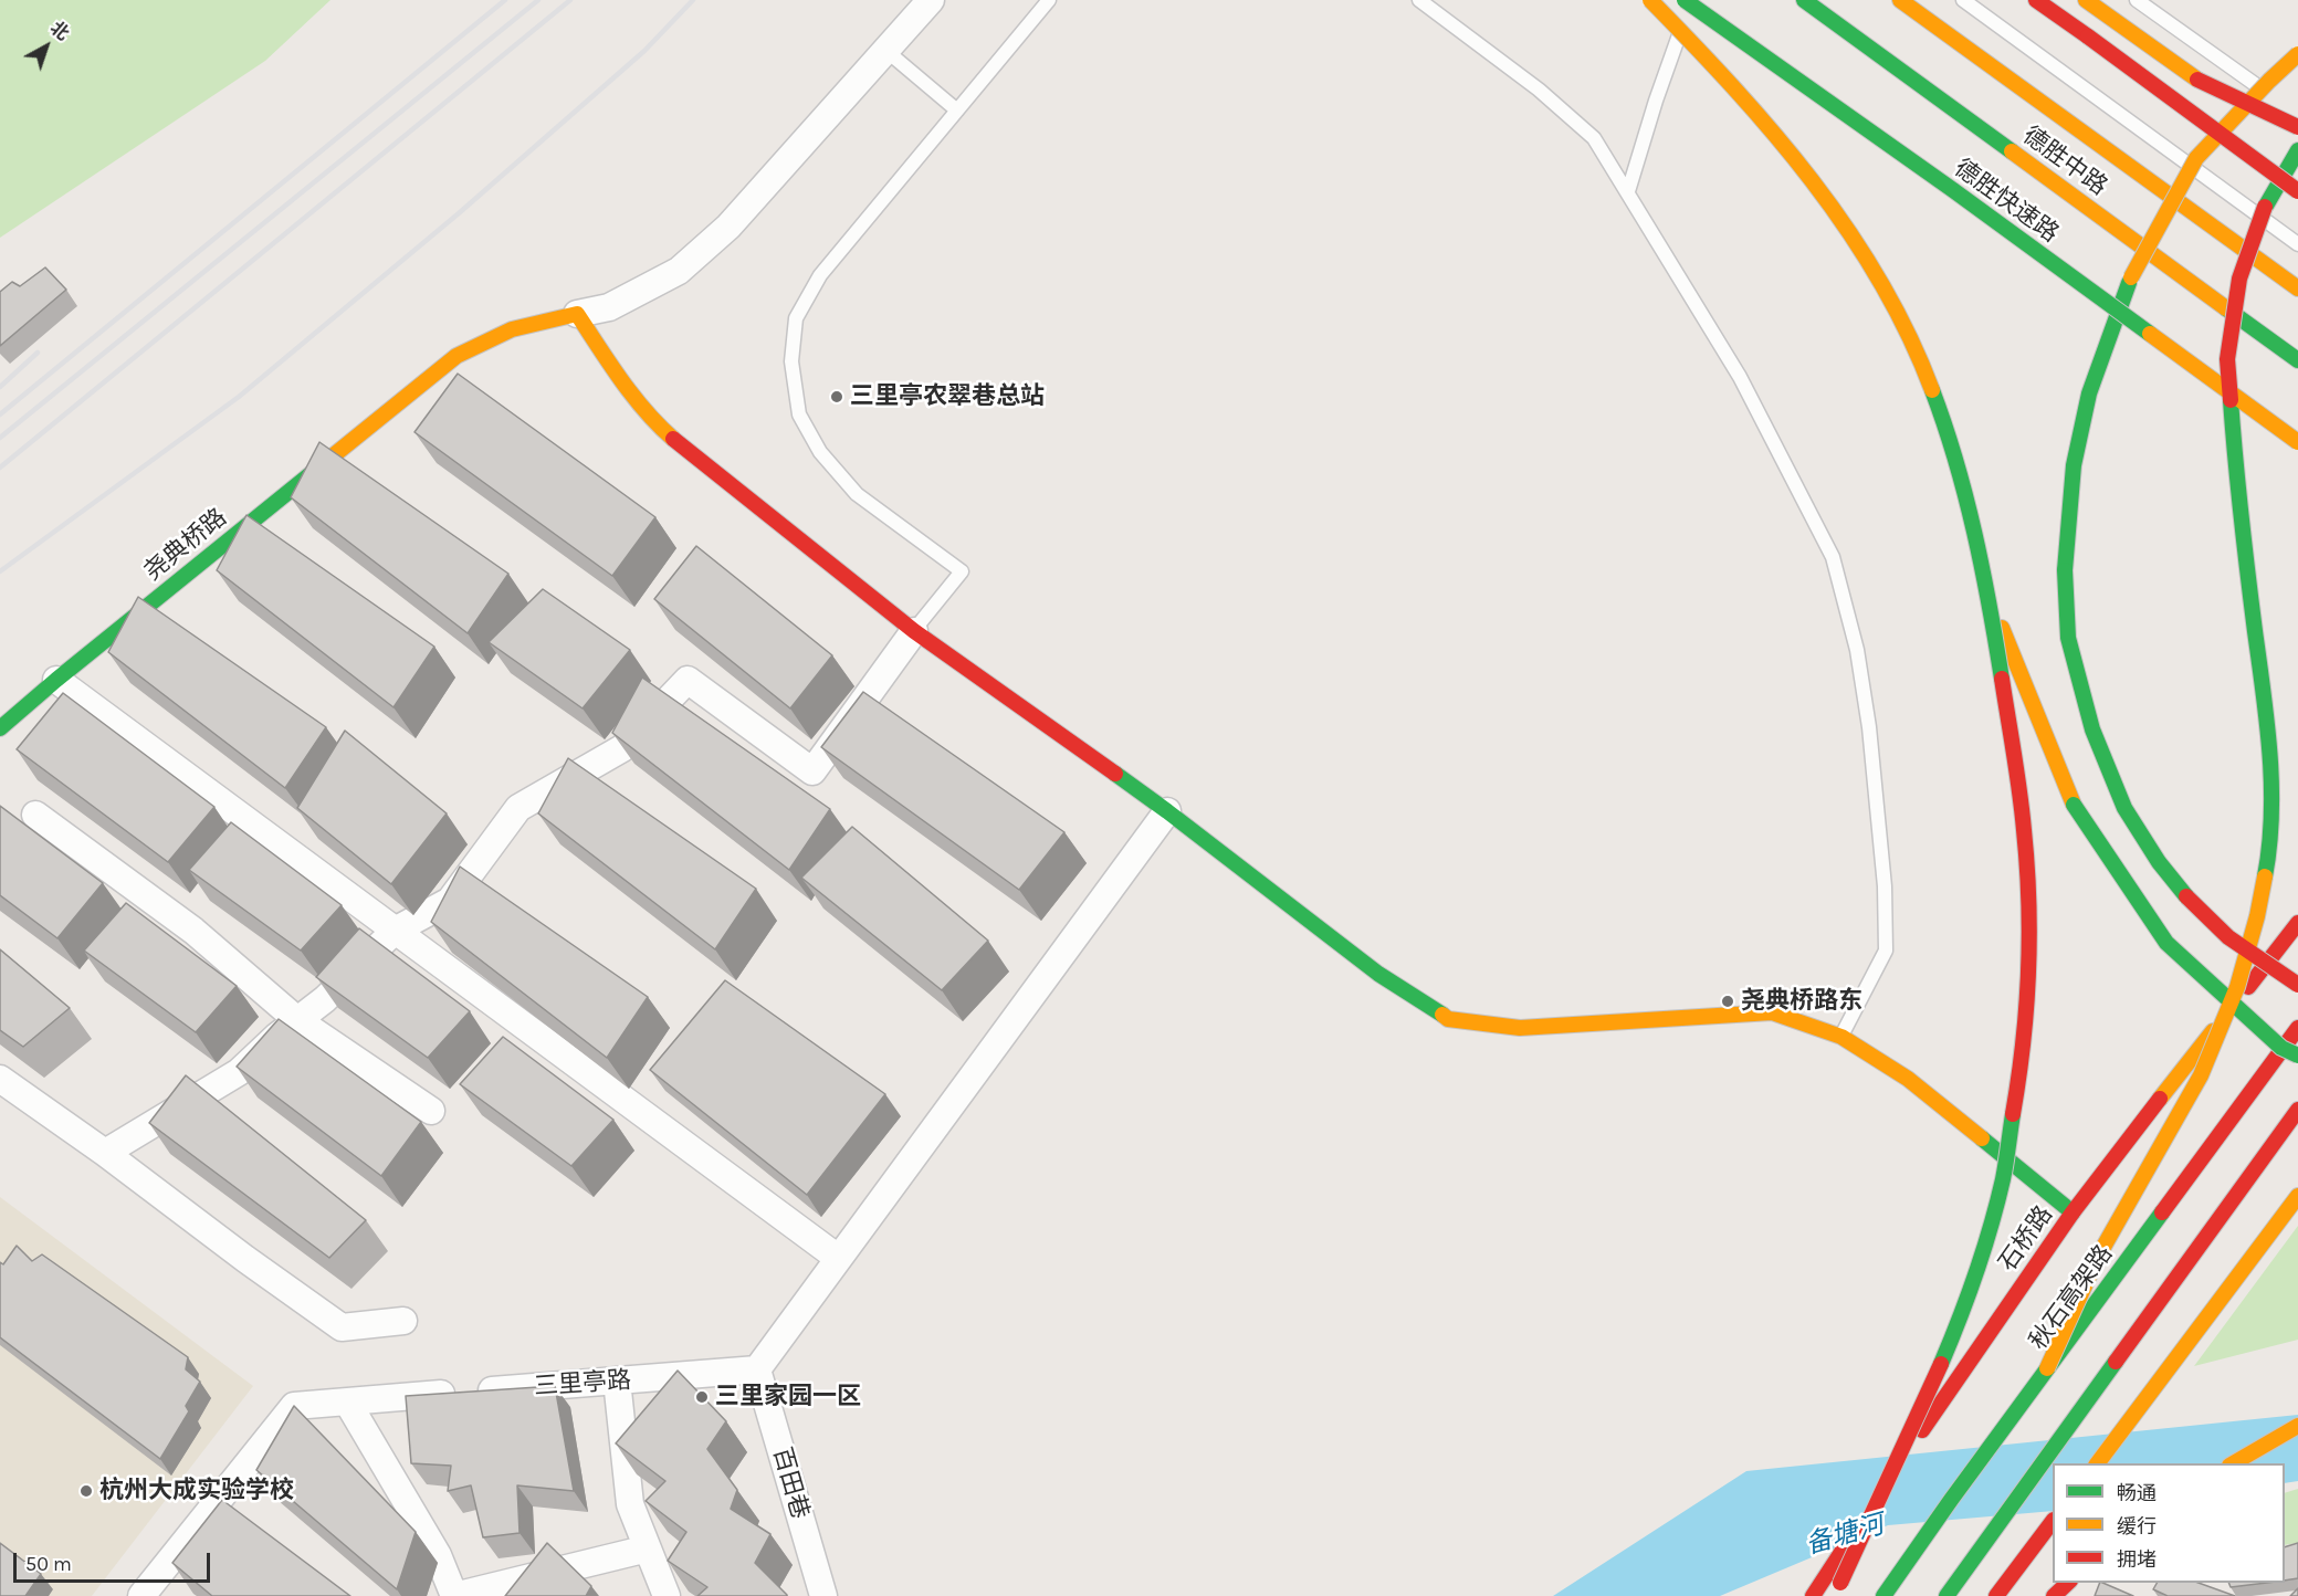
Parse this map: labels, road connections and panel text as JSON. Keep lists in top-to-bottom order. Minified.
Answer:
{"streets":{"main road":["德胜中路","德胜快速路","尧典桥路","石桥路","秋石高架路"],"street":["三里亭路","百田巷"]},"crossings":[["三里亭路","百田巷"]],"water":["备塘河"],"places":["三里亭农翠巷总站","尧典桥路东","三里家园一区","杭州大成实验学校"],"legend":["畅通","缓行","拥堵"],"scale_bar":"50 m","north":"top right"}
